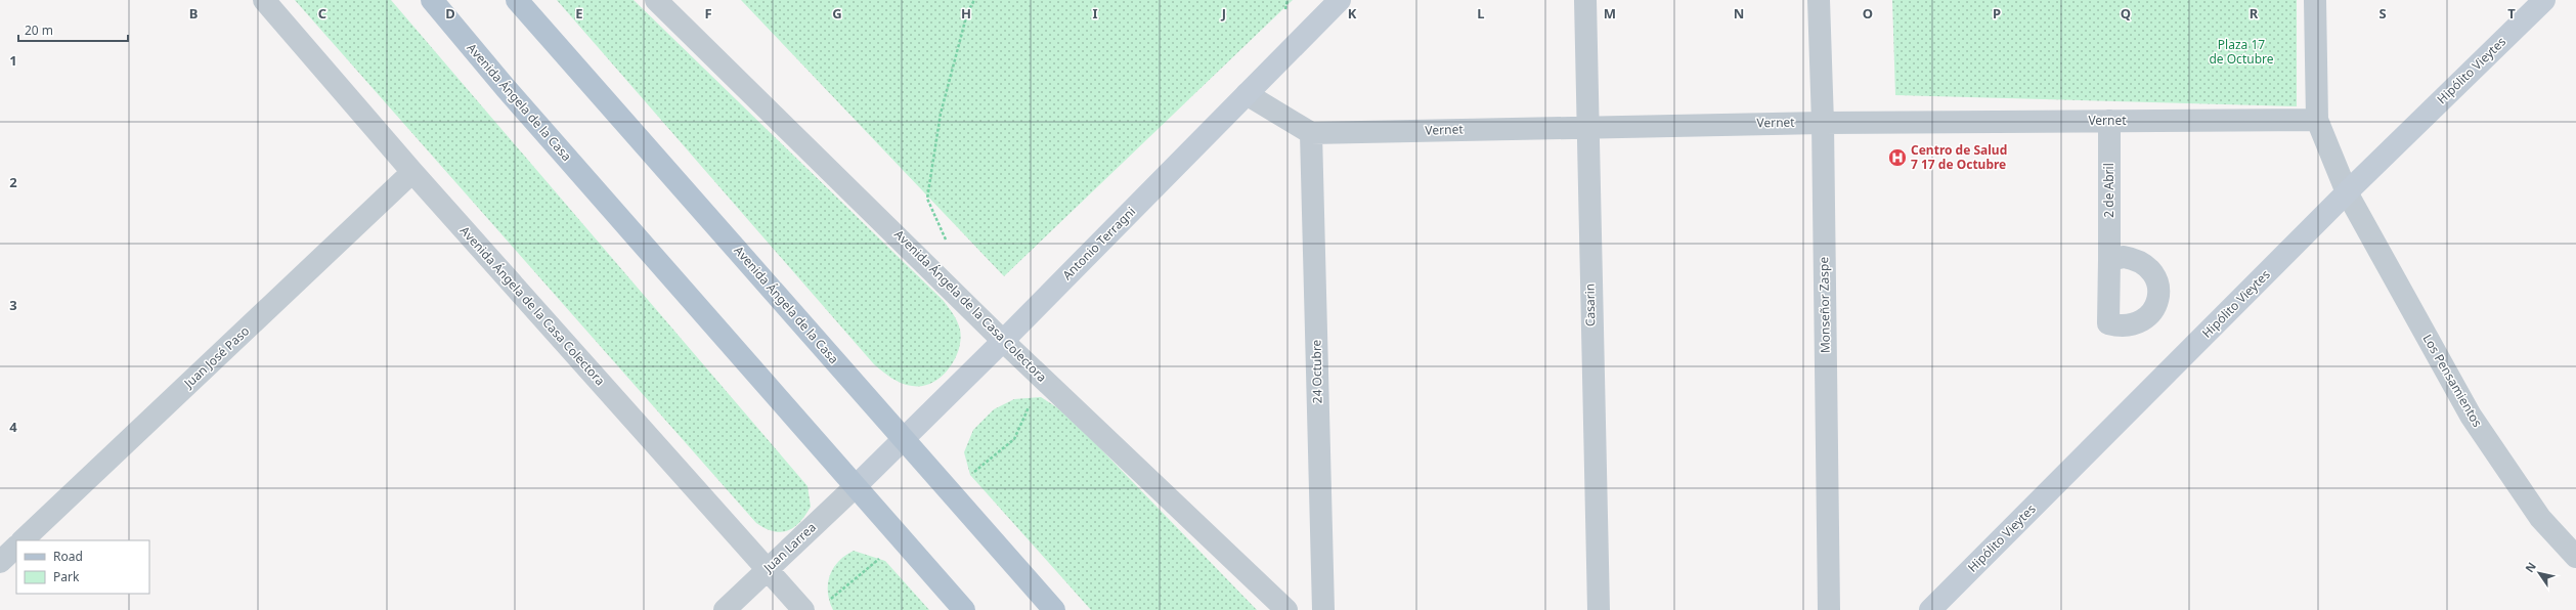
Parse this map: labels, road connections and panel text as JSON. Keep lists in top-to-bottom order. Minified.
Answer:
{"streets":{"main road":["Avenida Ángela de la Casa"],"street":["Hipólito Vieytes","Vernet","2 de Abril","Antonio Terragni","Casarin","Monseñor Zaspe","Avenida Ángela de la Casa Colectora","Juan José Paso","24 Octubre","Los Pensamientos","Juan Larrea"]},"crossings":[["Hipólito Vieytes","Los Pensamientos"],["Avenida Ángela de la Casa","Antonio Terragni"],["Avenida Ángela de la Casa","Juan Larrea"],["Vernet","2 de Abril"],["Vernet","Casarin"],["Vernet","Monseñor Zaspe"],["Vernet","24 Octubre"],["Vernet","Los Pensamientos"],["Antonio Terragni","Avenida Ángela de la Casa Colectora"],["Antonio Terragni","Juan Larrea"],["Avenida Ángela de la Casa Colectora","Juan José Paso"],["Avenida Ángela de la Casa Colectora","Juan Larrea"]],"parks":["Plaza 17 de Octubre"],"places":{"hospital":["Centro de Salud 7 17 de Octubre"]},"legend":["Road","Park"],"scale_bar":"20 m","north":"top left","grid":{"columns":["B","C","D","E","F","G","H","I","J","K","L","M","N","O","P","Q","R","S","T"],"rows":["1","2","3","4"]}}
